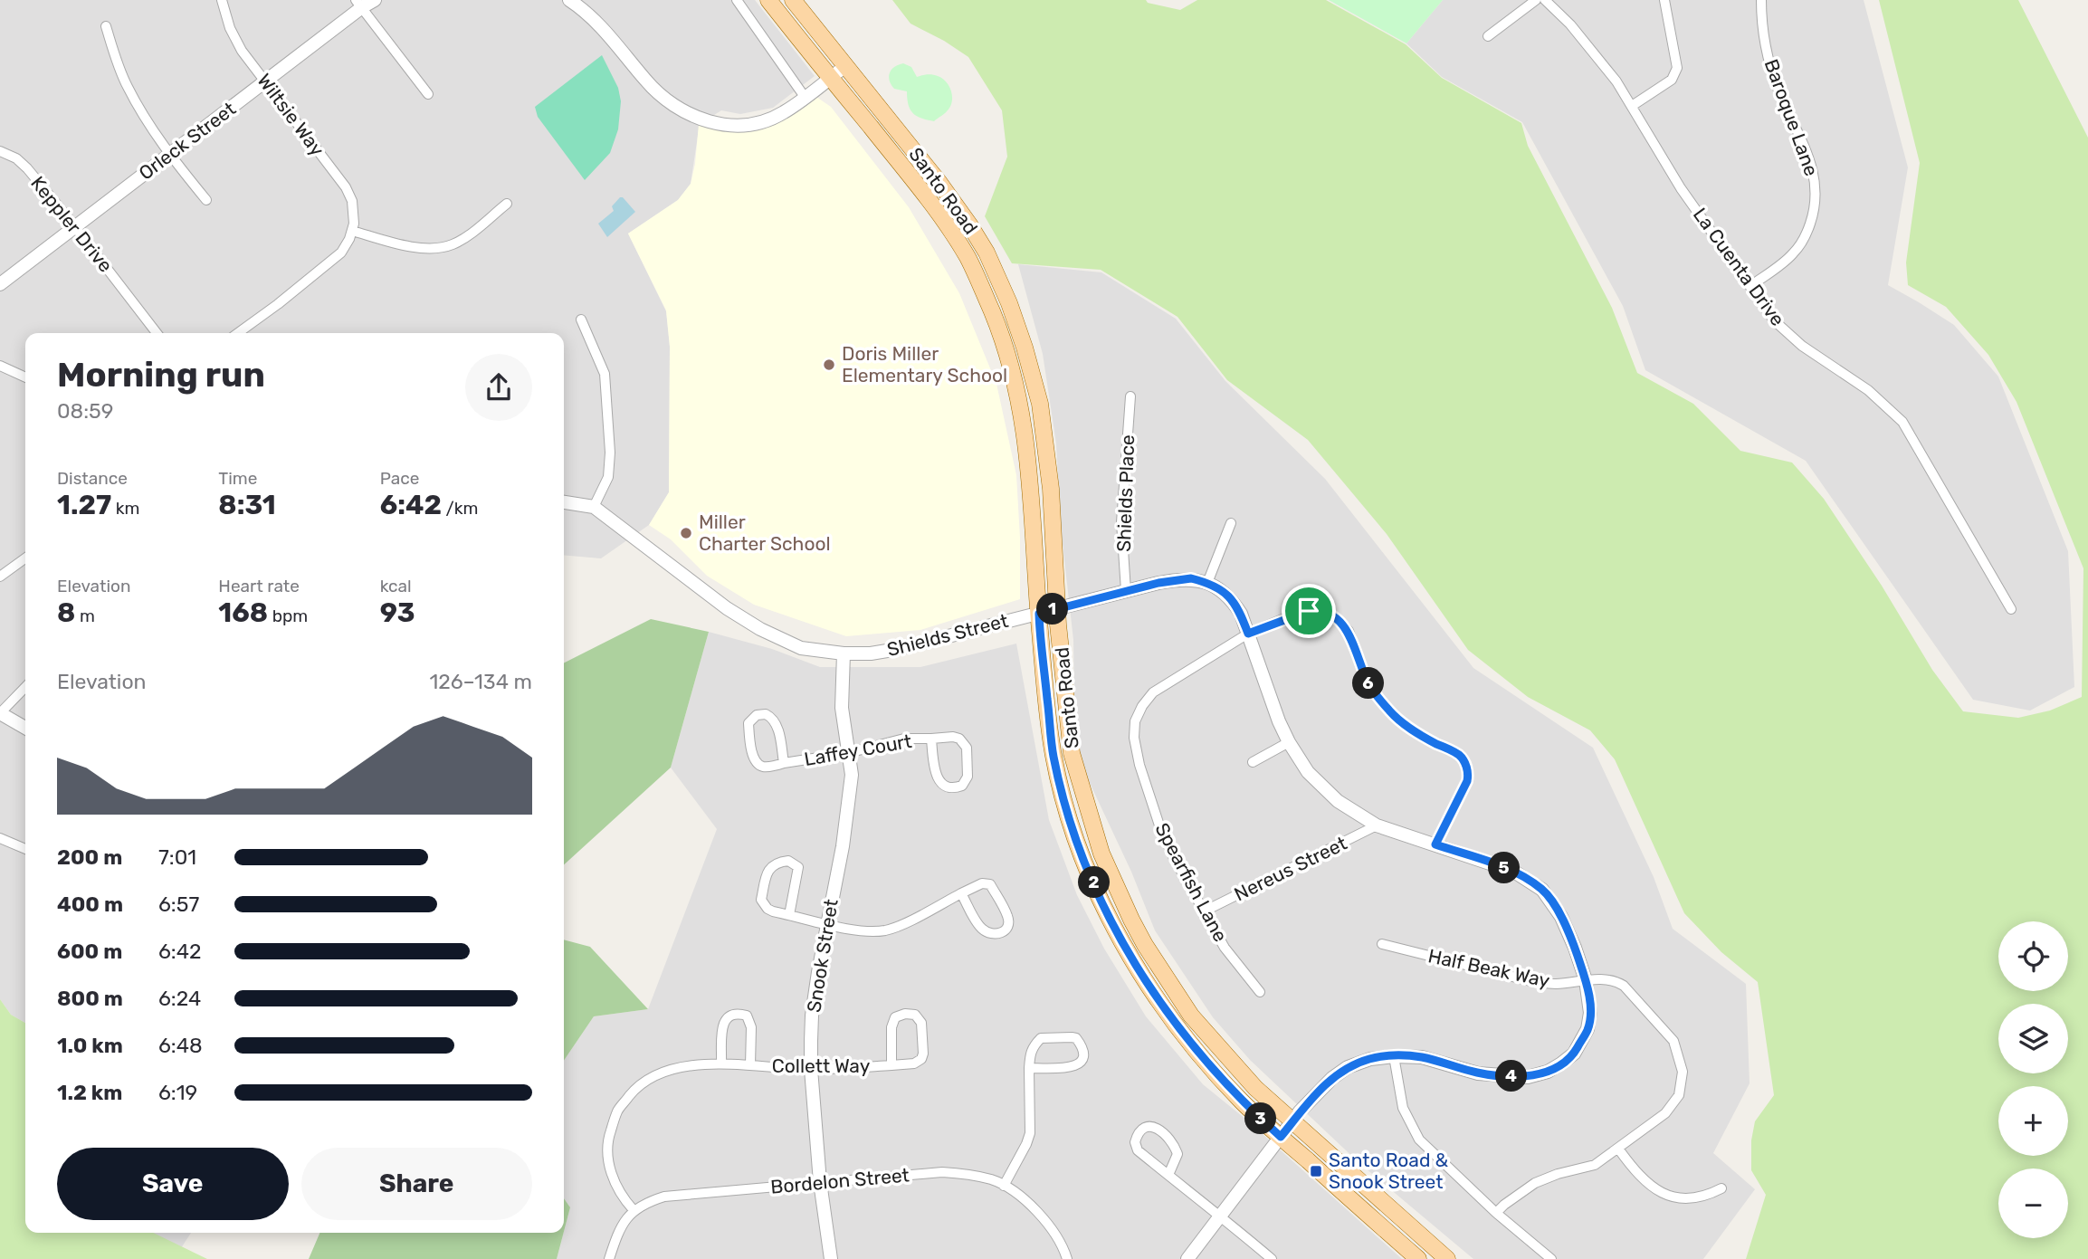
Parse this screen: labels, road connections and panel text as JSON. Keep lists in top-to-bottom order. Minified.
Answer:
{"streets":{"main road":["Santo Road"],"street":["Wiltsie Way","Baroque Lane","Orleck Street","Keppler Drive","La Cuenta Drive","Shields Place","Shields Street","Laffey Court","Nereus Street","Spearfish Lane","Snook Street","Half Beak Way","Collett Way","Bordelon Street"]},"crossings":[["Wiltsie Way","Orleck Street"],["Baroque Lane","La Cuenta Drive"],["Orleck Street","Keppler Drive"],["Santo Road","Shields Street"],["Shields Place","Shields Street"],["Shields Street","Nereus Street"],["Shields Street","Spearfish Lane"],["Shields Street","Snook Street"],["Shields Street","Half Beak Way"],["Laffey Court","Snook Street"],["Nereus Street","Spearfish Lane"],["Snook Street","Collett Way"],["Snook Street","Bordelon Street"],["Collett Way","Bordelon Street"]],"places":{"other":["Doris Miller Elementary School","Miller Charter School"],"transit":["Santo Road & Snook Street"]},"page":{"heading":["Morning run","08:59"],"stats":[["Distance","1.27 km"],["Time","8:31"],["Pace","6:42 /km"],["Elevation","8 m"],["Heart rate","168 bpm"],["kcal","93"]],"pins":["1","6","5","2","4","3"],"chart":["Elevation","126–134 m"],"list":[{"name":"200 m","note":"7:01"},{"name":"400 m","note":"6:57"},{"name":"600 m","note":"6:42"},{"name":"800 m","note":"6:24"},{"name":"1.0 km","note":"6:48"},{"name":"1.2 km","note":"6:19"}],"map_buttons":["+","−"],"buttons":["Save","Share"]}}
